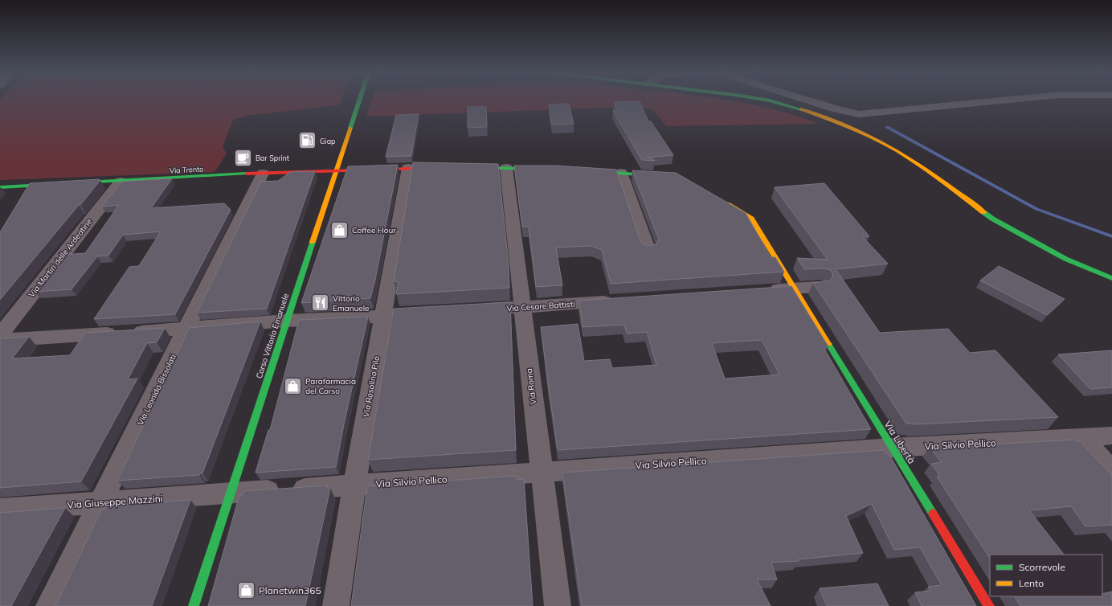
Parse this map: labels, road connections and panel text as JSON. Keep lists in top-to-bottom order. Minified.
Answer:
{"streets":{"street":["Via Trento","Via Martiri delle Ardeatine","Via Cesare Battisti","Corso Vittorio Emanuele","Via Rosolino Pilo","Via Roma","Via Leonida Bissolati","Via Libertà","Via Silvio Pellico","Via Giuseppe Mazzini"]},"crossings":[["Via Trento","Via Martiri delle Ardeatine"],["Via Trento","Corso Vittorio Emanuele"],["Via Trento","Via Rosolino Pilo"],["Via Trento","Via Leonida Bissolati"],["Via Cesare Battisti","Via Roma"],["Corso Vittorio Emanuele","Via Silvio Pellico"],["Corso Vittorio Emanuele","Via Giuseppe Mazzini"],["Via Rosolino Pilo","Via Silvio Pellico"],["Via Roma","Via Silvio Pellico"],["Via Leonida Bissolati","Via Giuseppe Mazzini"],["Via Libertà","Via Silvio Pellico"],["Via Silvio Pellico","Via Giuseppe Mazzini"]],"places":{"fuel station":["Giap"],"cafe":["Bar Sprint"],"shop":["Coffee Hour","Parafarmacia del Corso","Planetwin365"],"restaurant":["Vittorio Emanuele"]},"legend":["Scorrevole","Lento"]}
